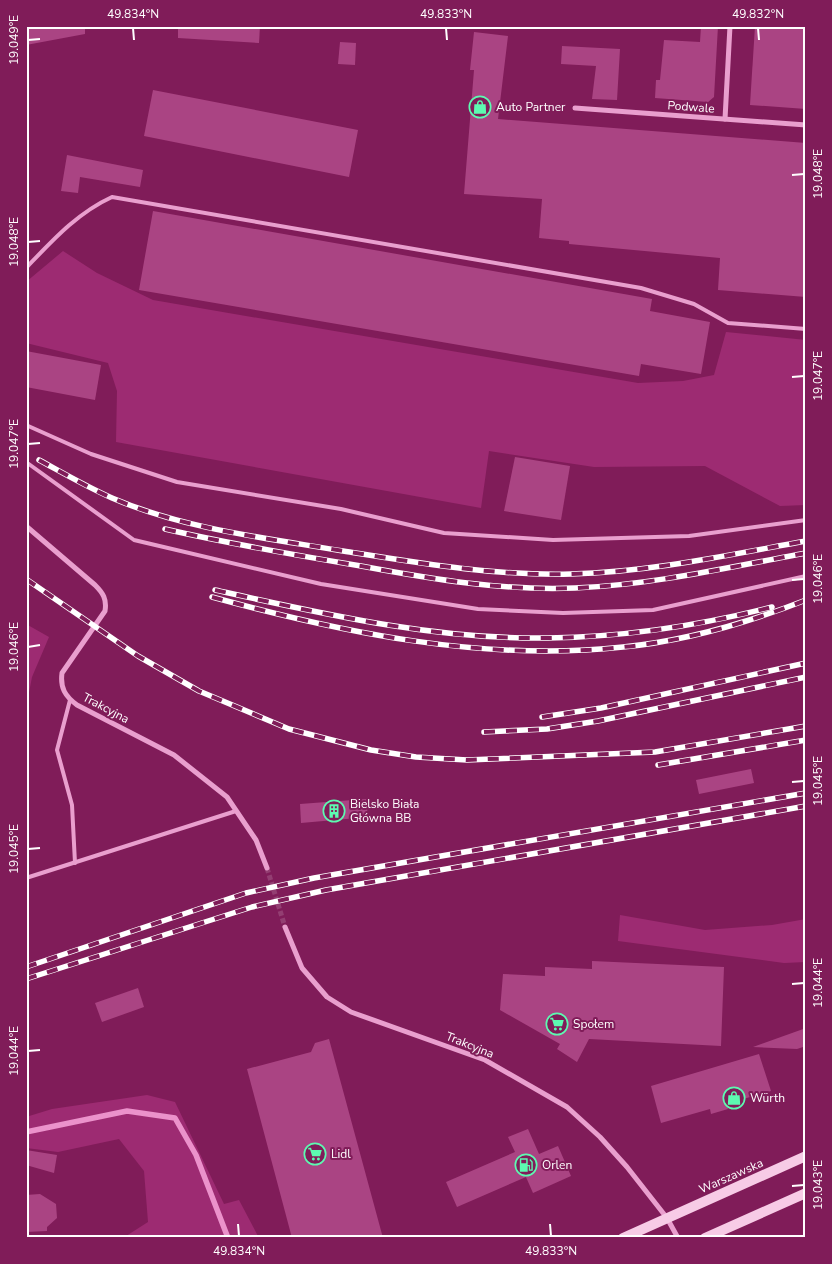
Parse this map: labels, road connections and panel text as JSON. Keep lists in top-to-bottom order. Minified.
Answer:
{"streets":{"main road":["Warszawska"],"street":["Podwale","Trakcyjna"]},"crossings":[["Trakcyjna","Warszawska"]],"places":{"shop":["Auto Partner","Würth"],"building":["Bielsko Biała Główna BB"],"supermarket":["Społem","Lidl"],"fuel station":["Orlen"]},"coordinates":["49.834°N","49.833°N","49.832°N","19.049°E","19.048°E","19.047°E","19.046°E","19.045°E","19.044°E","19.043°E"]}
